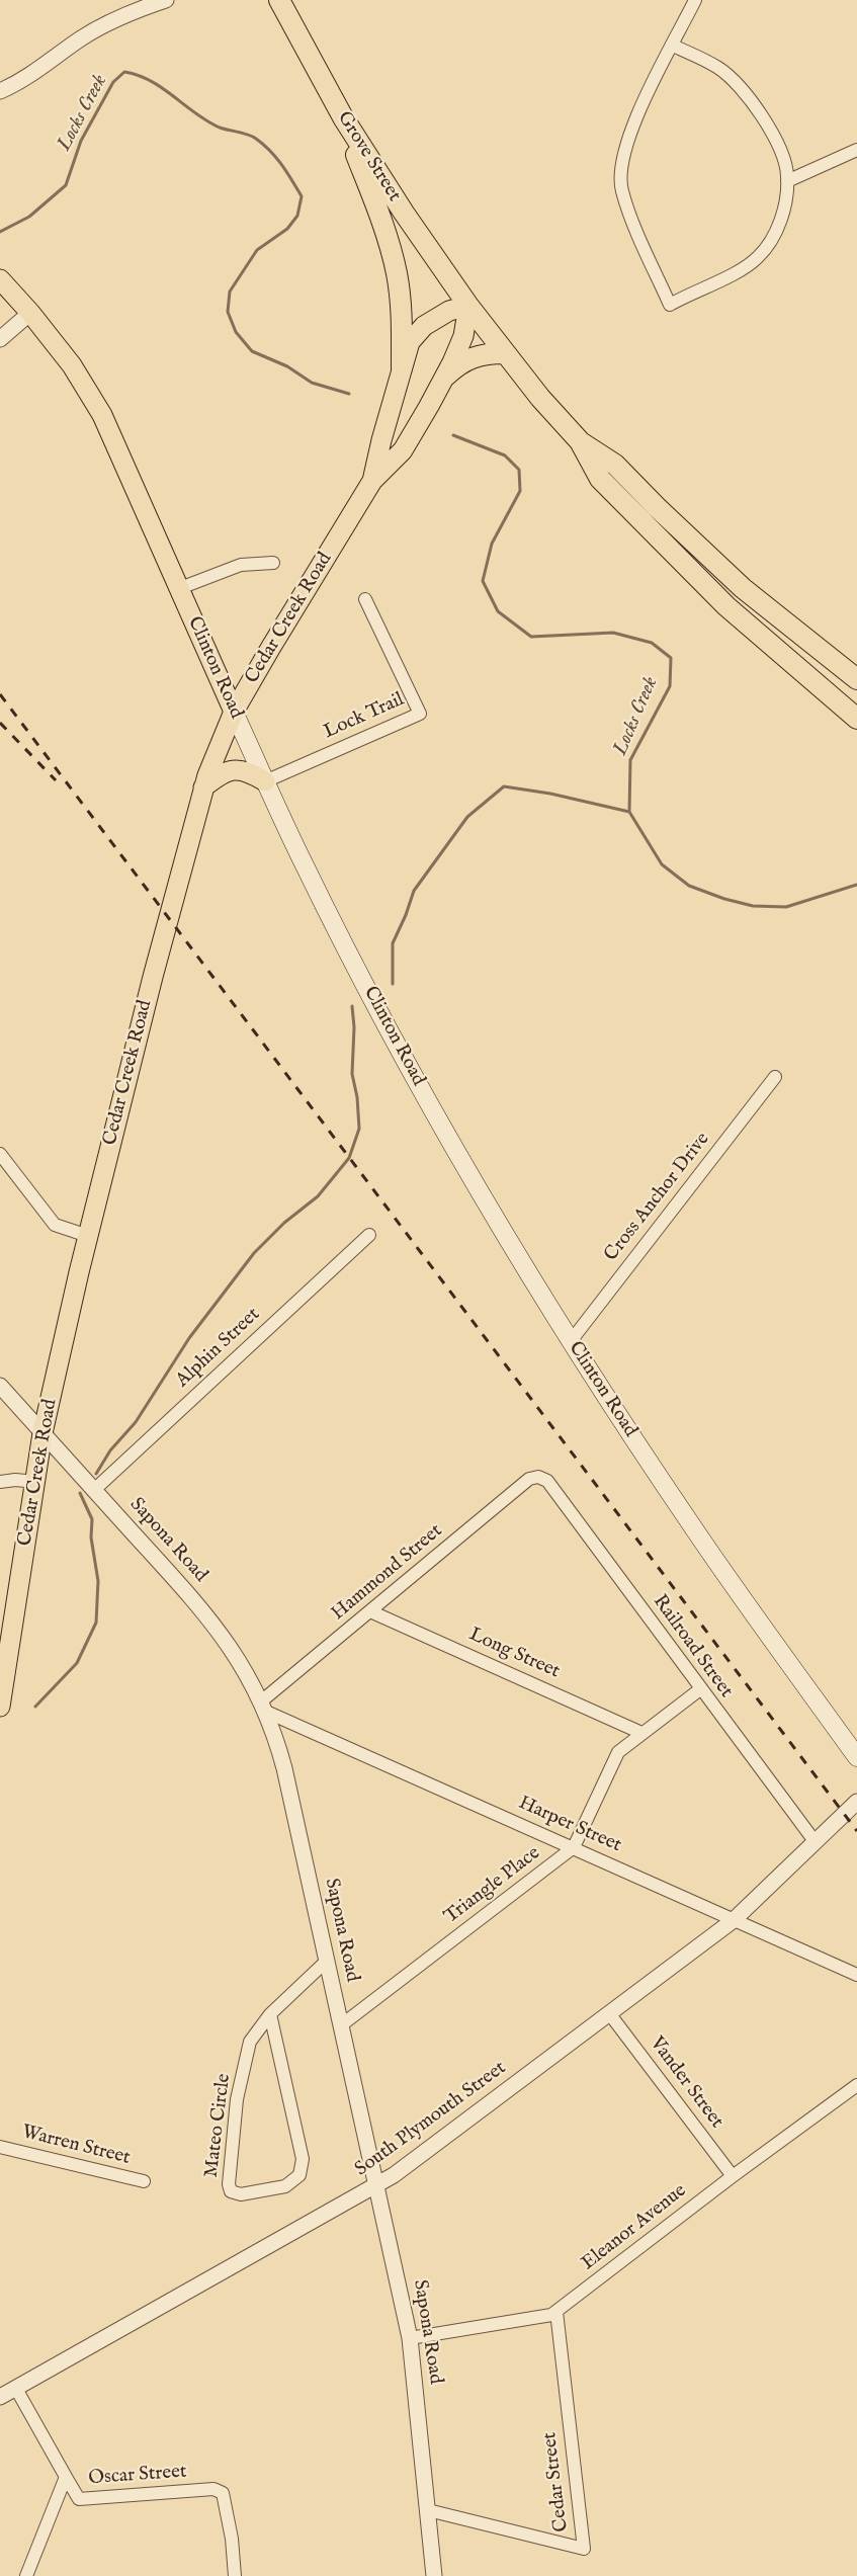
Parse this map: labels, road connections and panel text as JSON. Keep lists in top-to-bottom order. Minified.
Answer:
{"streets":{"highway":["Grove Street"],"main road":["Cedar Creek Road","Clinton Road"],"street":["Lock Trail","Cross Anchor Drive","Alphin Street","Sapona Road","Hammond Street","Railroad Street","Long Street","Harper Street","Triangle Place","Vander Street","South Plymouth Street","Mateo Circle","Warren Street","Eleanor Avenue","Oscar Street","Cedar Street"]},"crossings":[["Grove Street","Cedar Creek Road"],["Cedar Creek Road","Clinton Road"],["Cedar Creek Road","Sapona Road"],["Clinton Road","Lock Trail"],["Clinton Road","Cross Anchor Drive"],["Alphin Street","Sapona Road"],["Sapona Road","Hammond Street"],["Sapona Road","Harper Street"],["Sapona Road","Triangle Place"],["Sapona Road","South Plymouth Street"],["Sapona Road","Mateo Circle"],["Sapona Road","Eleanor Avenue"],["Sapona Road","Cedar Street"],["Hammond Street","Railroad Street"],["Hammond Street","Long Street"],["Hammond Street","Harper Street"],["Railroad Street","Triangle Place"],["Railroad Street","South Plymouth Street"],["Long Street","Triangle Place"],["Harper Street","Triangle Place"],["Harper Street","South Plymouth Street"],["Vander Street","South Plymouth Street"],["Vander Street","Eleanor Avenue"],["Eleanor Avenue","Cedar Street"]],"water":["Locks Creek"]}
